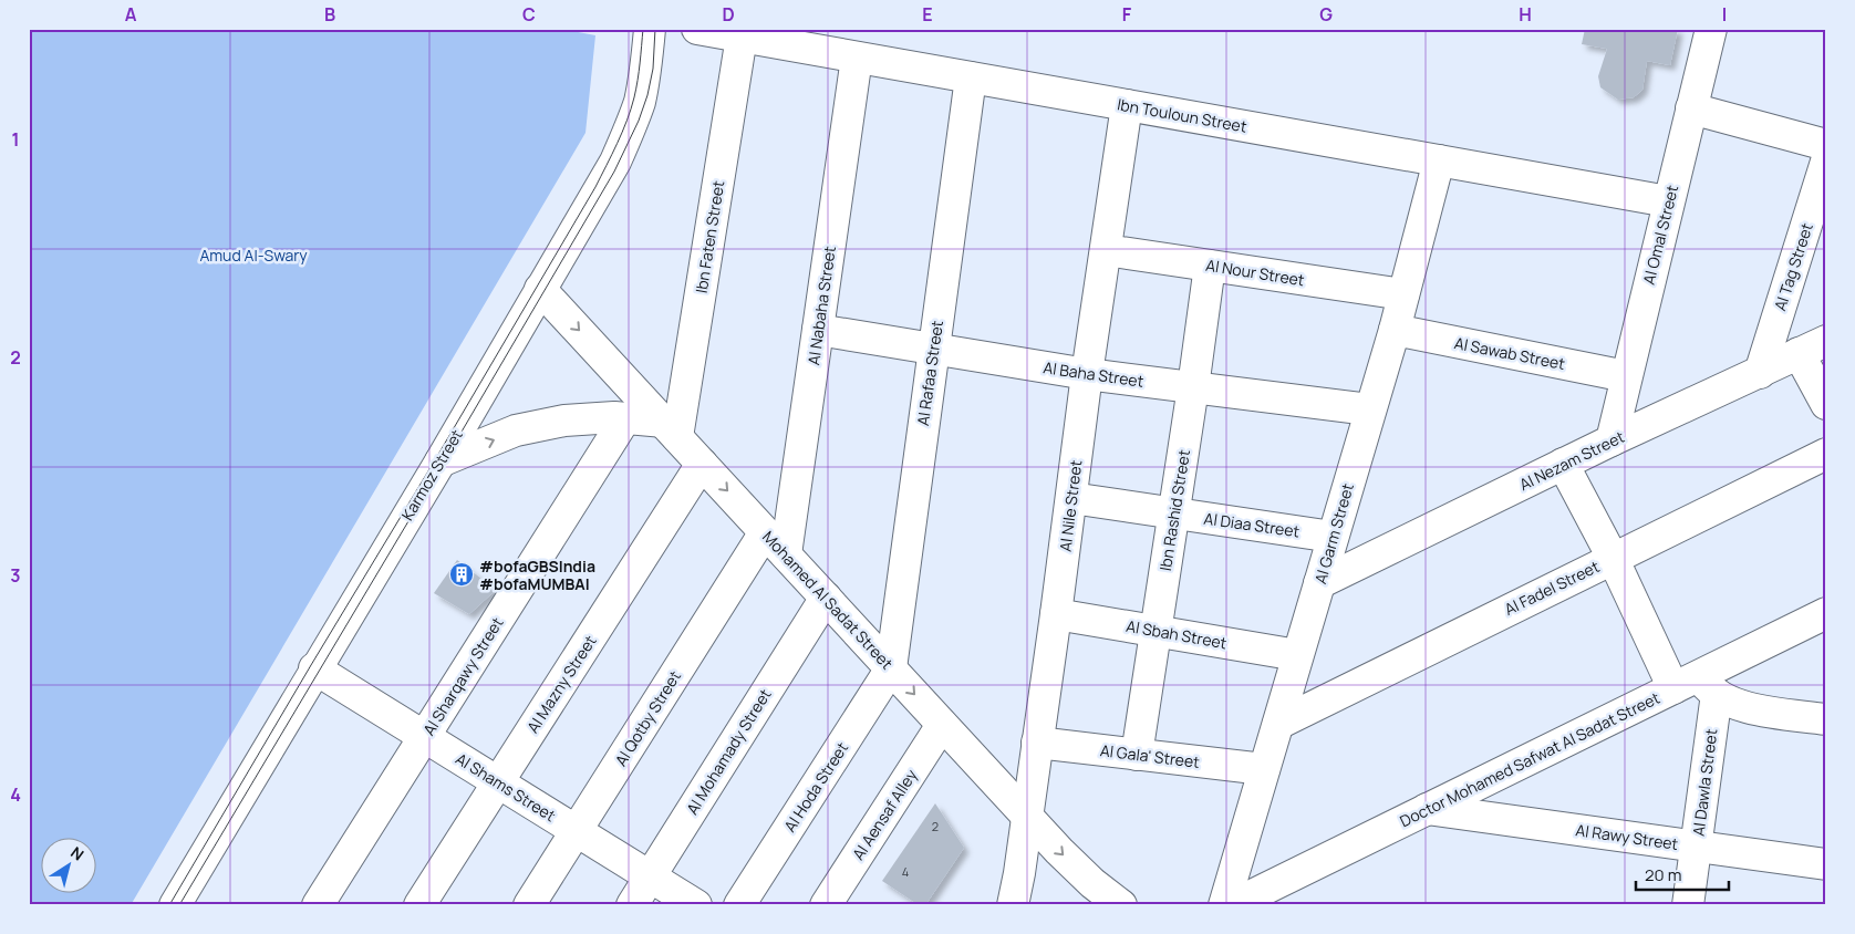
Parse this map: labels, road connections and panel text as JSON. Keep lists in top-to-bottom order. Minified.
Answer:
{"streets":{"street":["Ibn Touloun Street","Al Omal Street","Ibn Faten Street","Al Tag Street","Al Nour Street","Al Nabaha Street","Al Sawab Street","Al Rafaa Street","Al Baha Street","Al Nezam Street","Karmoz Street","Al Nile Street","Ibn Rashid Street","Al Diaa Street","Al Garm Street","Al Fadel Street","Mohamed Al Sadat Street","Al Sbah Street","Al Sharqawy Street","Al Mazny Street","Al Qotby Street","Al Mohamady Street","Al Gala' Street","Doctor Mohamed Safwat Al Sadat Street","Al Dawla Street","Al Shams Street","Al Hoda Street","Al Aensaf Alley","Al Rawy Street"]},"crossings":[["Ibn Touloun Street","Al Omal Street"],["Ibn Touloun Street","Ibn Faten Street"],["Ibn Touloun Street","Al Nabaha Street"],["Ibn Touloun Street","Al Rafaa Street"],["Ibn Touloun Street","Al Nile Street"],["Ibn Touloun Street","Al Garm Street"],["Al Omal Street","Al Sawab Street"],["Al Omal Street","Al Nezam Street"],["Ibn Faten Street","Mohamed Al Sadat Street"],["Al Tag Street","Al Nezam Street"],["Al Nour Street","Al Nile Street"],["Al Nour Street","Ibn Rashid Street"],["Al Nour Street","Al Garm Street"],["Al Nabaha Street","Al Baha Street"],["Al Nabaha Street","Mohamed Al Sadat Street"],["Al Sawab Street","Al Garm Street"],["Al Rafaa Street","Al Baha Street"],["Al Rafaa Street","Mohamed Al Sadat Street"],["Al Rafaa Street","Al Hoda Street"],["Al Baha Street","Al Nile Street"],["Al Baha Street","Ibn Rashid Street"],["Al Baha Street","Al Garm Street"],["Al Nezam Street","Al Garm Street"],["Karmoz Street","Mohamed Al Sadat Street"],["Karmoz Street","Al Shams Street"],["Al Nile Street","Al Diaa Street"],["Al Nile Street","Mohamed Al Sadat Street"],["Al Nile Street","Al Sbah Street"],["Al Nile Street","Al Gala' Street"],["Ibn Rashid Street","Al Diaa Street"],["Ibn Rashid Street","Al Sbah Street"],["Ibn Rashid Street","Al Gala' Street"],["Al Diaa Street","Al Garm Street"],["Al Garm Street","Al Fadel Street"],["Al Garm Street","Al Sbah Street"],["Al Garm Street","Al Gala' Street"],["Mohamed Al Sadat Street","Al Mazny Street"],["Mohamed Al Sadat Street","Al Qotby Street"],["Mohamed Al Sadat Street","Al Mohamady Street"],["Mohamed Al Sadat Street","Al Hoda Street"],["Mohamed Al Sadat Street","Al Aensaf Alley"],["Al Sharqawy Street","Al Shams Street"],["Al Mazny Street","Al Shams Street"],["Al Qotby Street","Al Shams Street"],["Al Mohamady Street","Al Shams Street"],["Doctor Mohamed Safwat Al Sadat Street","Al Dawla Street"],["Doctor Mohamed Safwat Al Sadat Street","Al Rawy Street"],["Al Dawla Street","Al Rawy Street"]],"one_way":["Mohamed Al Sadat Street"],"parks":["Amud Al-Swary"],"places":{"building":["#bofaGBSIndia #bofaMUMBAI"]},"house_numbers":["2","4"],"scale_bar":"20 m","north":"top right","grid":{"columns":["A","B","C","D","E","F","G","H","I"],"rows":["1","2","3","4"]}}
